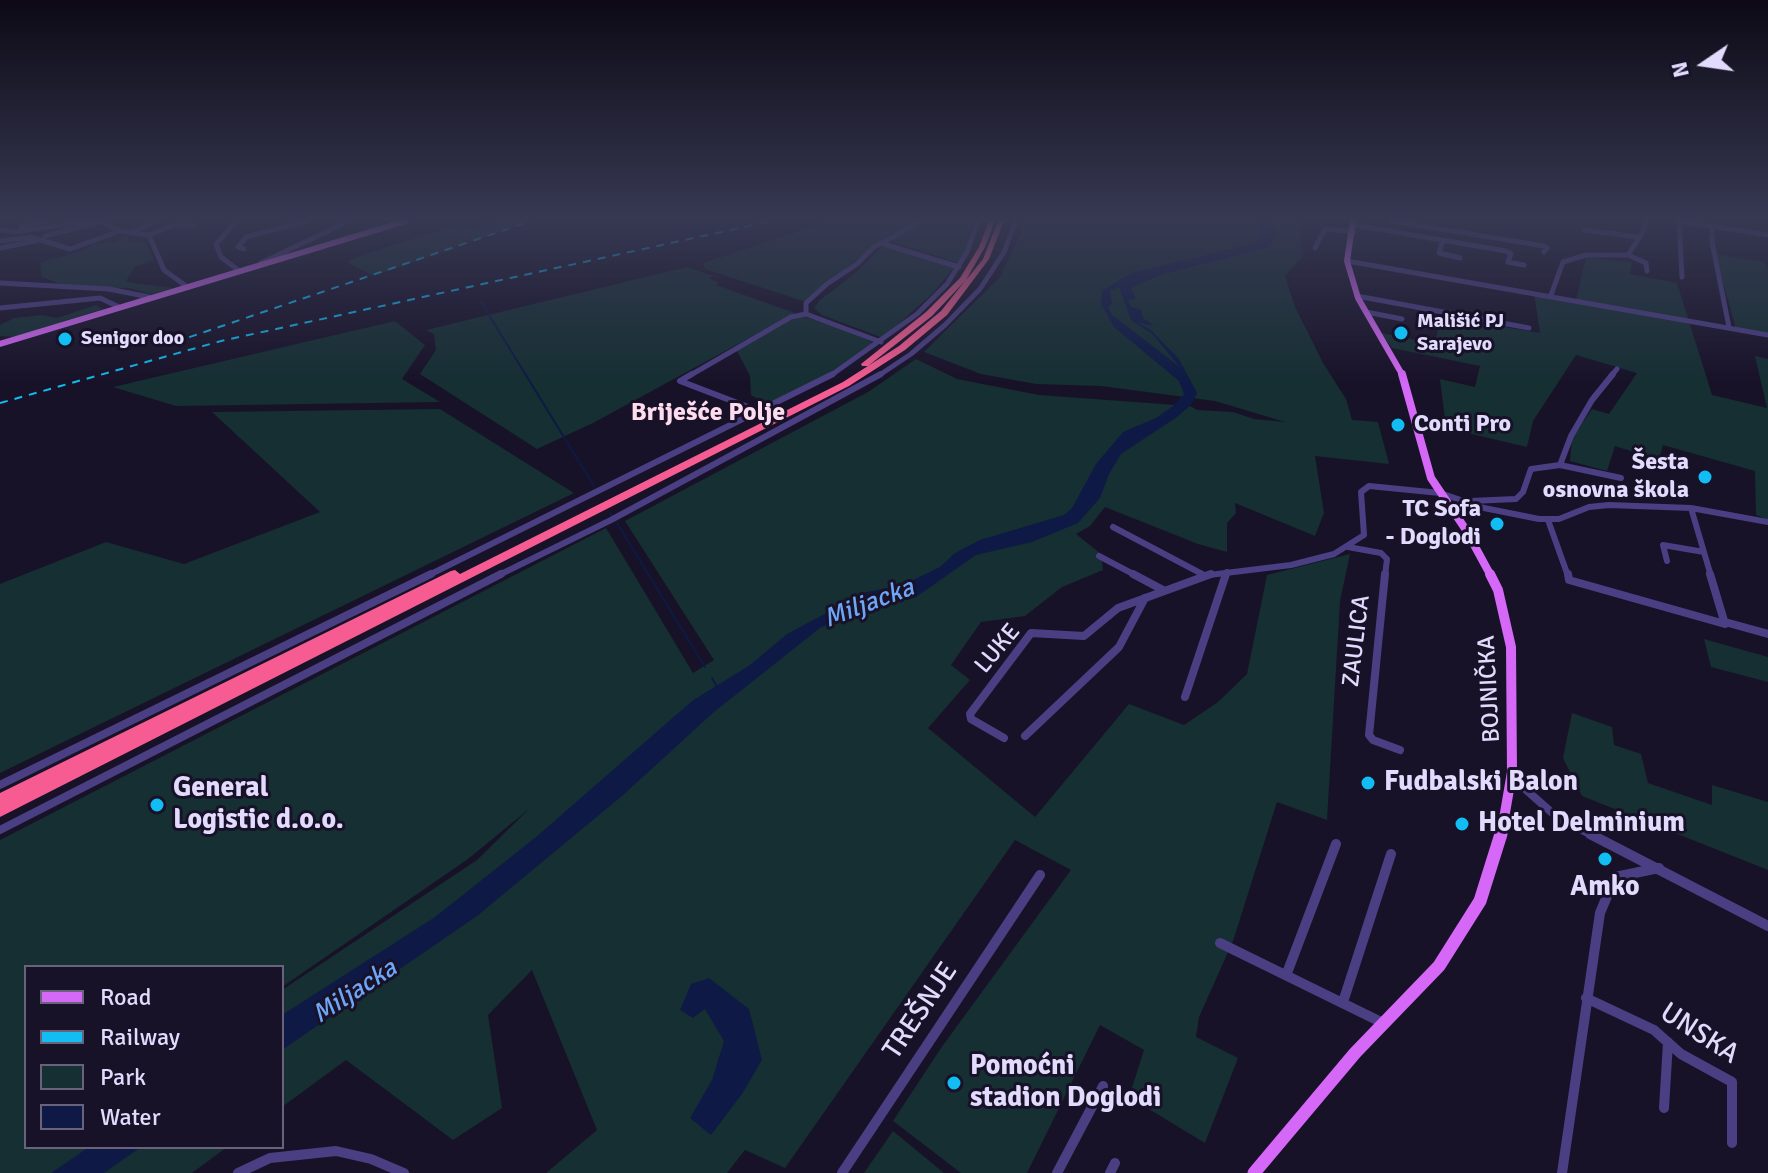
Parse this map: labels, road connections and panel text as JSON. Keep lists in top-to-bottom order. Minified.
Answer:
{"streets":{"main road":["BOJNIČKA"],"street":["ZAULICA","LUKE","TREŠNJE","UNSKA"]},"crossings":[["ZAULICA","LUKE"]],"districts":["Briješće Polje"],"water":["Miljacka"],"places":["Mališić PJ Sarajevo","Senigor doo","Conti Pro","Šesta osnovna škola","TC Sofa - Doglodi","Fudbalski Balon","General Logistic d.o.o.","Hotel Delminium","Amko","Pomoćni stadion Doglodi"],"legend":["Road","Railway","Park","Water"],"north":"left"}
